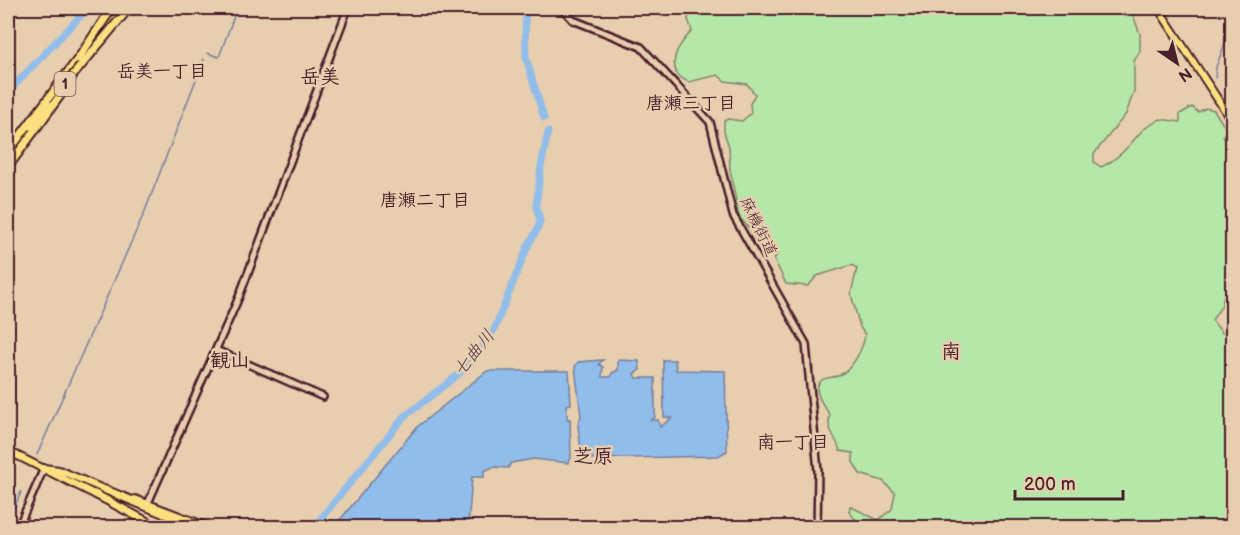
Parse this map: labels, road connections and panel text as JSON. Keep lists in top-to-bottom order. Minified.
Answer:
{"streets":{"highway":["1"],"street":["麻機街道"]},"districts":["岳美一丁目","岳美","唐瀬三丁目","唐瀬二丁目","南","観山","南一丁目","芝原"],"water":["七曲川"],"scale_bar":"200 m","north":"bottom right"}
